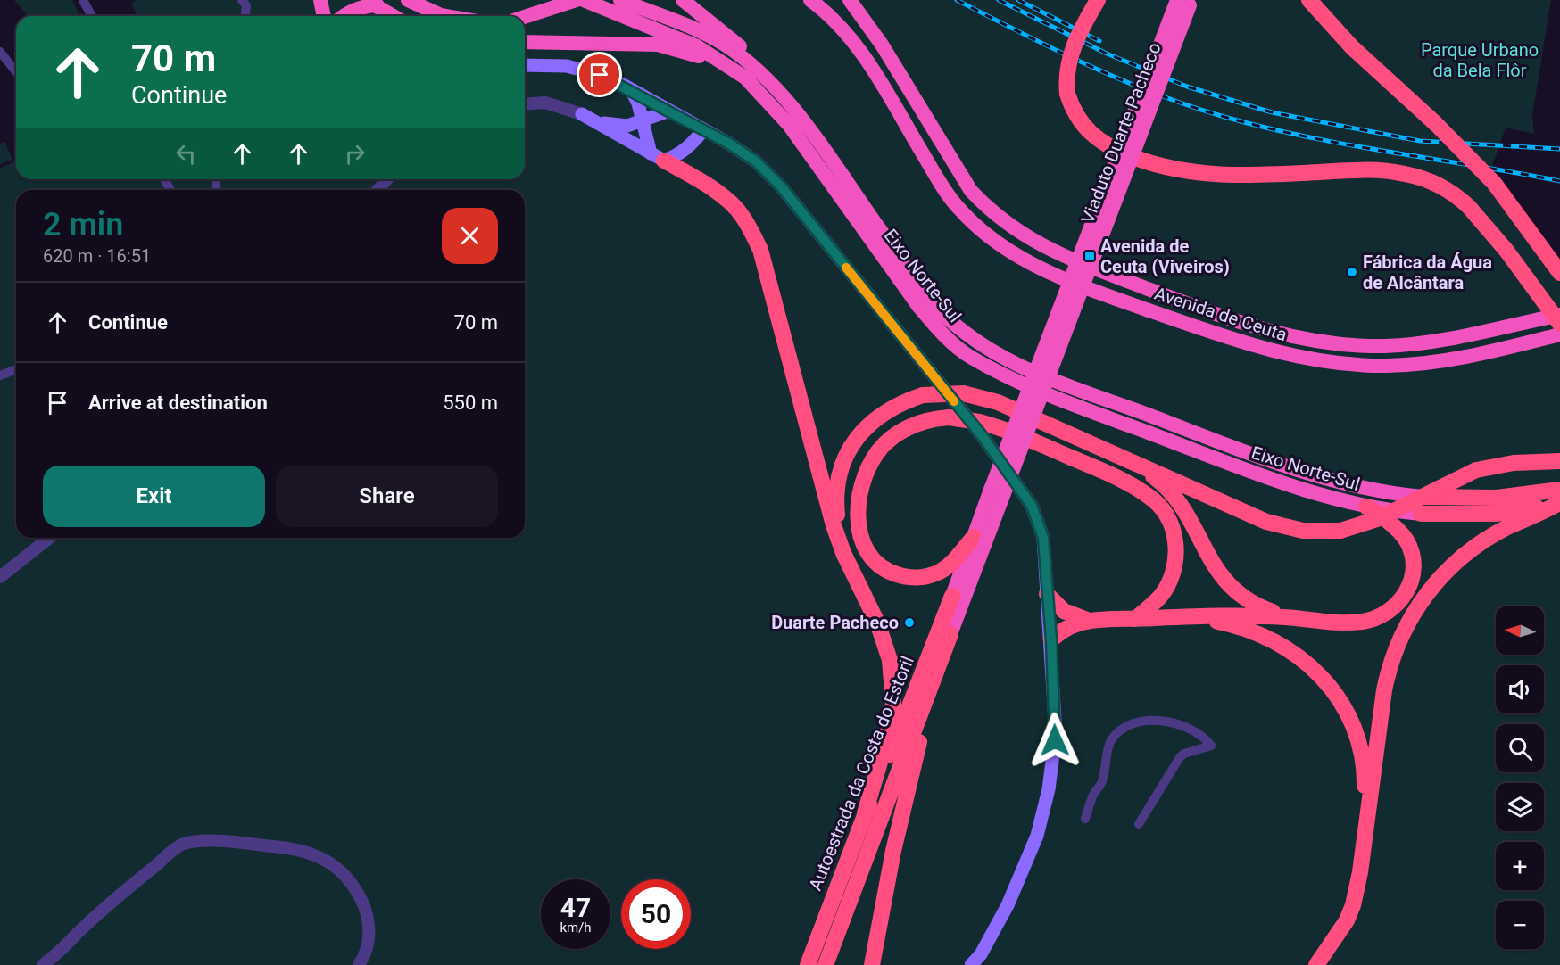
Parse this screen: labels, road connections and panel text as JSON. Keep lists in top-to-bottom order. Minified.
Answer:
{"streets":{"highway":["Viaduto Duarte Pacheco","Eixo Norte-Sul","Avenida de Ceuta","Autoestrada da Costa do Estoril"]},"crossings":[["Viaduto Duarte Pacheco","Autoestrada da Costa do Estoril"]],"parks":["Parque Urbano da Bela Flôr"],"places":{"transit":["Avenida de Ceuta (Viveiros)"],"other":["Fábrica da Água de Alcântara","Duarte Pacheco"]},"north":"left","page":{"turn":["70 m","Continue"],"heading":["2 min","620 m · 16:51"],"list":[{"name":"Continue","value":"70 m"},{"name":"Arrive at destination","value":"550 m"}],"buttons":["Exit","Share"],"map_buttons":["+","−"],"speed":"47 km/h","limit":"50"}}
